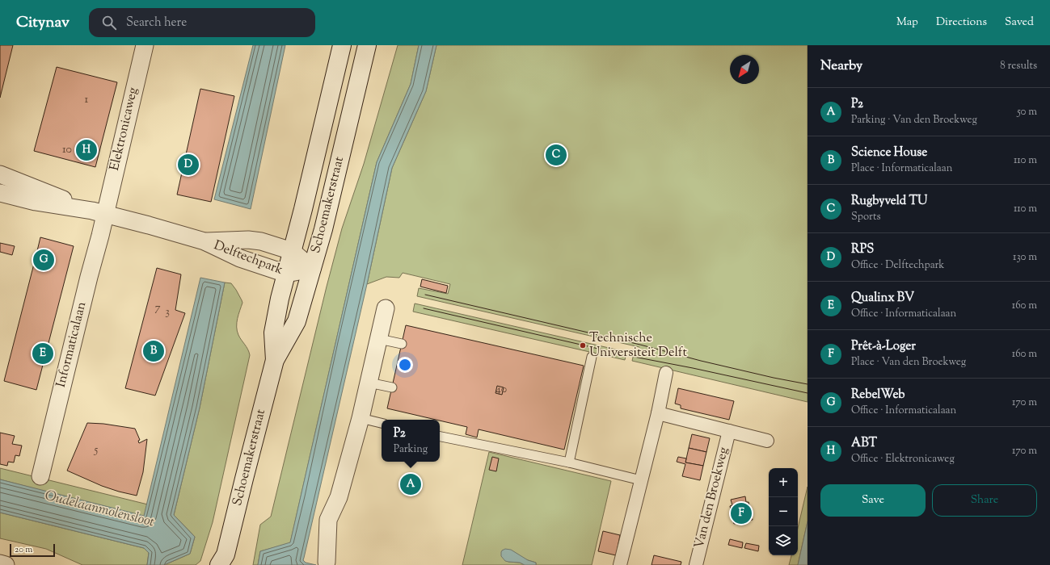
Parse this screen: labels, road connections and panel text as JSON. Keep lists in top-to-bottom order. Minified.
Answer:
{"streets":{"main road":["Schoemakerstraat"],"street":["Elektronicaweg","Delftechpark","Informaticalaan","Van den Broekweg"]},"crossings":[["Elektronicaweg","Delftechpark"],["Elektronicaweg","Informaticalaan"],["Schoemakerstraat","Delftechpark"],["Delftechpark","Informaticalaan"]],"water":["Oudelaanmolensloot"],"places":["Technische Universiteit Delft"],"house_numbers":["1","10","7","3","40","5"],"scale_bar":"20 m","north":"bottom left","page":{"header":"Citynav","search":"Search here","nav":["Map","Directions","Saved"],"heading":["Nearby","8 results"],"list":[{"mark":"A","name":"P2","note":"Parking · Van den Broekweg","value":"50 m"},{"mark":"B","name":"Science House","note":"Place · Informaticalaan","value":"110 m"},{"mark":"C","name":"Rugbyveld TU","note":"Sports","value":"110 m"},{"mark":"D","name":"RPS","note":"Office · Delftechpark","value":"130 m"},{"mark":"E","name":"Qualinx BV","note":"Office · Informaticalaan","value":"160 m"},{"mark":"F","name":"Prêt-à-Loger","note":"Place · Van den Broekweg","value":"160 m"},{"mark":"G","name":"RebelWeb","note":"Office · Informaticalaan","value":"170 m"},{"mark":"H","name":"ABT","note":"Office · Elektronicaweg","value":"170 m"}],"pins":["H","C","D","G","B","E","A","F"],"popup":["P2","Parking"],"map_buttons":["+","−"],"buttons":["Save","Share"],"scale":"20 m"}}
